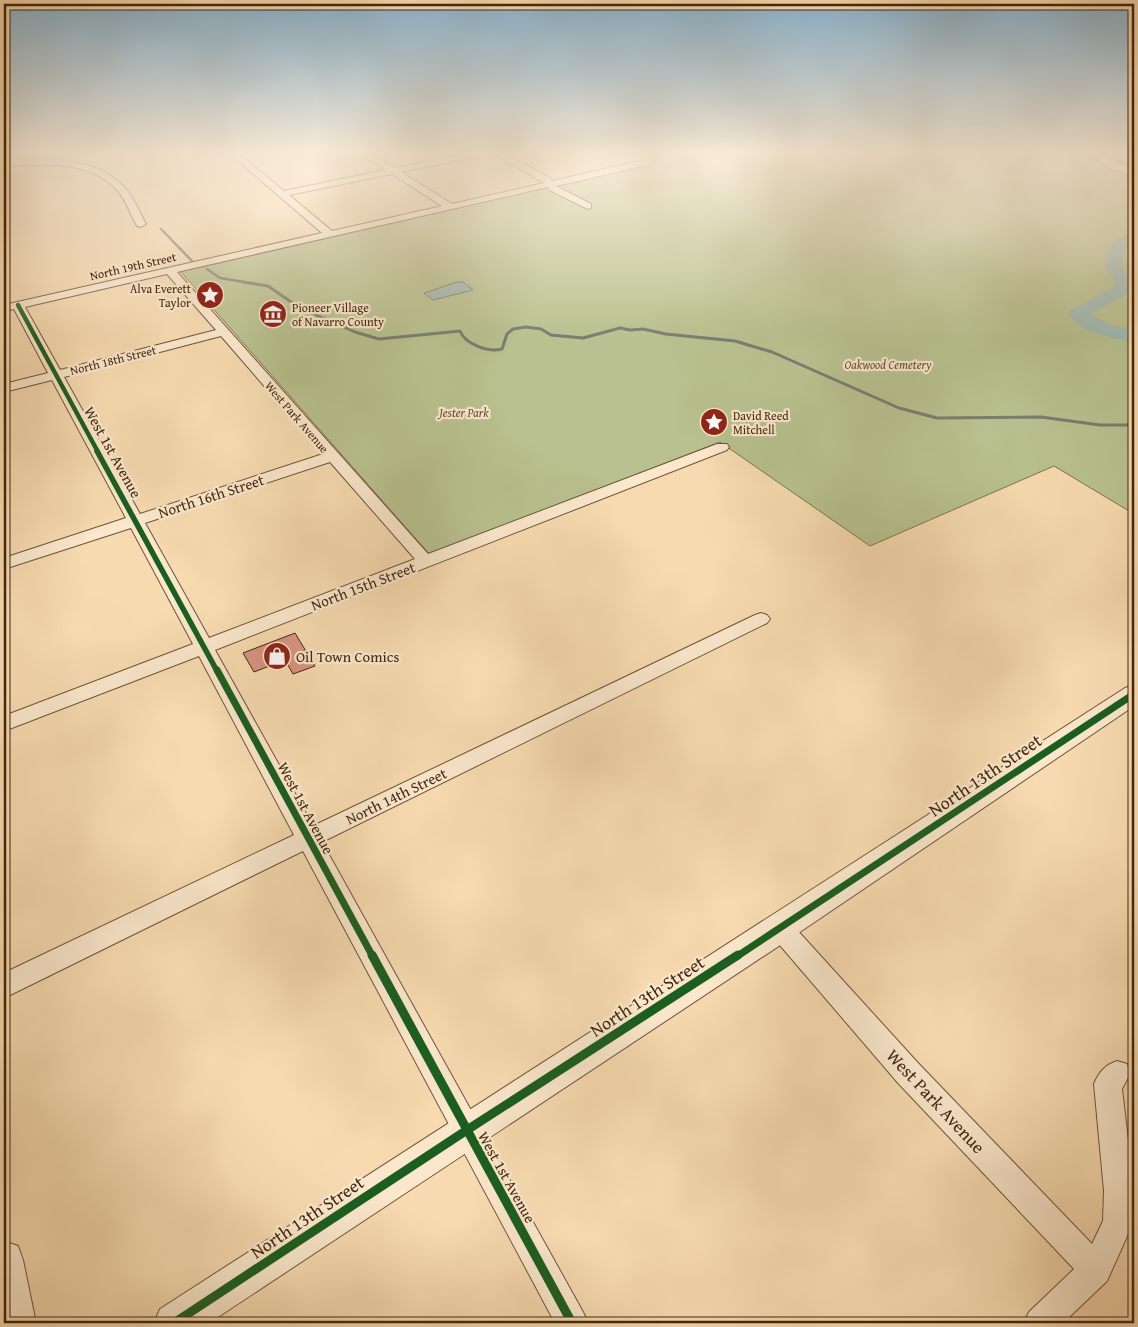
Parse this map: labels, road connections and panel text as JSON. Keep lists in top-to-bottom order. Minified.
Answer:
{"streets":{"street":["North 19th Street","North 18th Street","West Park Avenue","West 1st Avenue","North 16th Street","North 15th Street","North 13th Street","North 14th Street"]},"crossings":[["North 19th Street","West Park Avenue"],["North 19th Street","West 1st Avenue"],["North 18th Street","West Park Avenue"],["North 18th Street","West 1st Avenue"],["West Park Avenue","North 16th Street"],["West Park Avenue","North 15th Street"],["West Park Avenue","North 13th Street"],["West 1st Avenue","North 16th Street"],["West 1st Avenue","North 15th Street"],["West 1st Avenue","North 13th Street"],["West 1st Avenue","North 14th Street"]],"parks":["Oakwood Cemetery","Jester Park"],"places":{"place":["Alva Everett Taylor","David Reed Mitchell"],"museum":["Pioneer Village of Navarro County"],"shop":["Oil Town Comics"]}}
